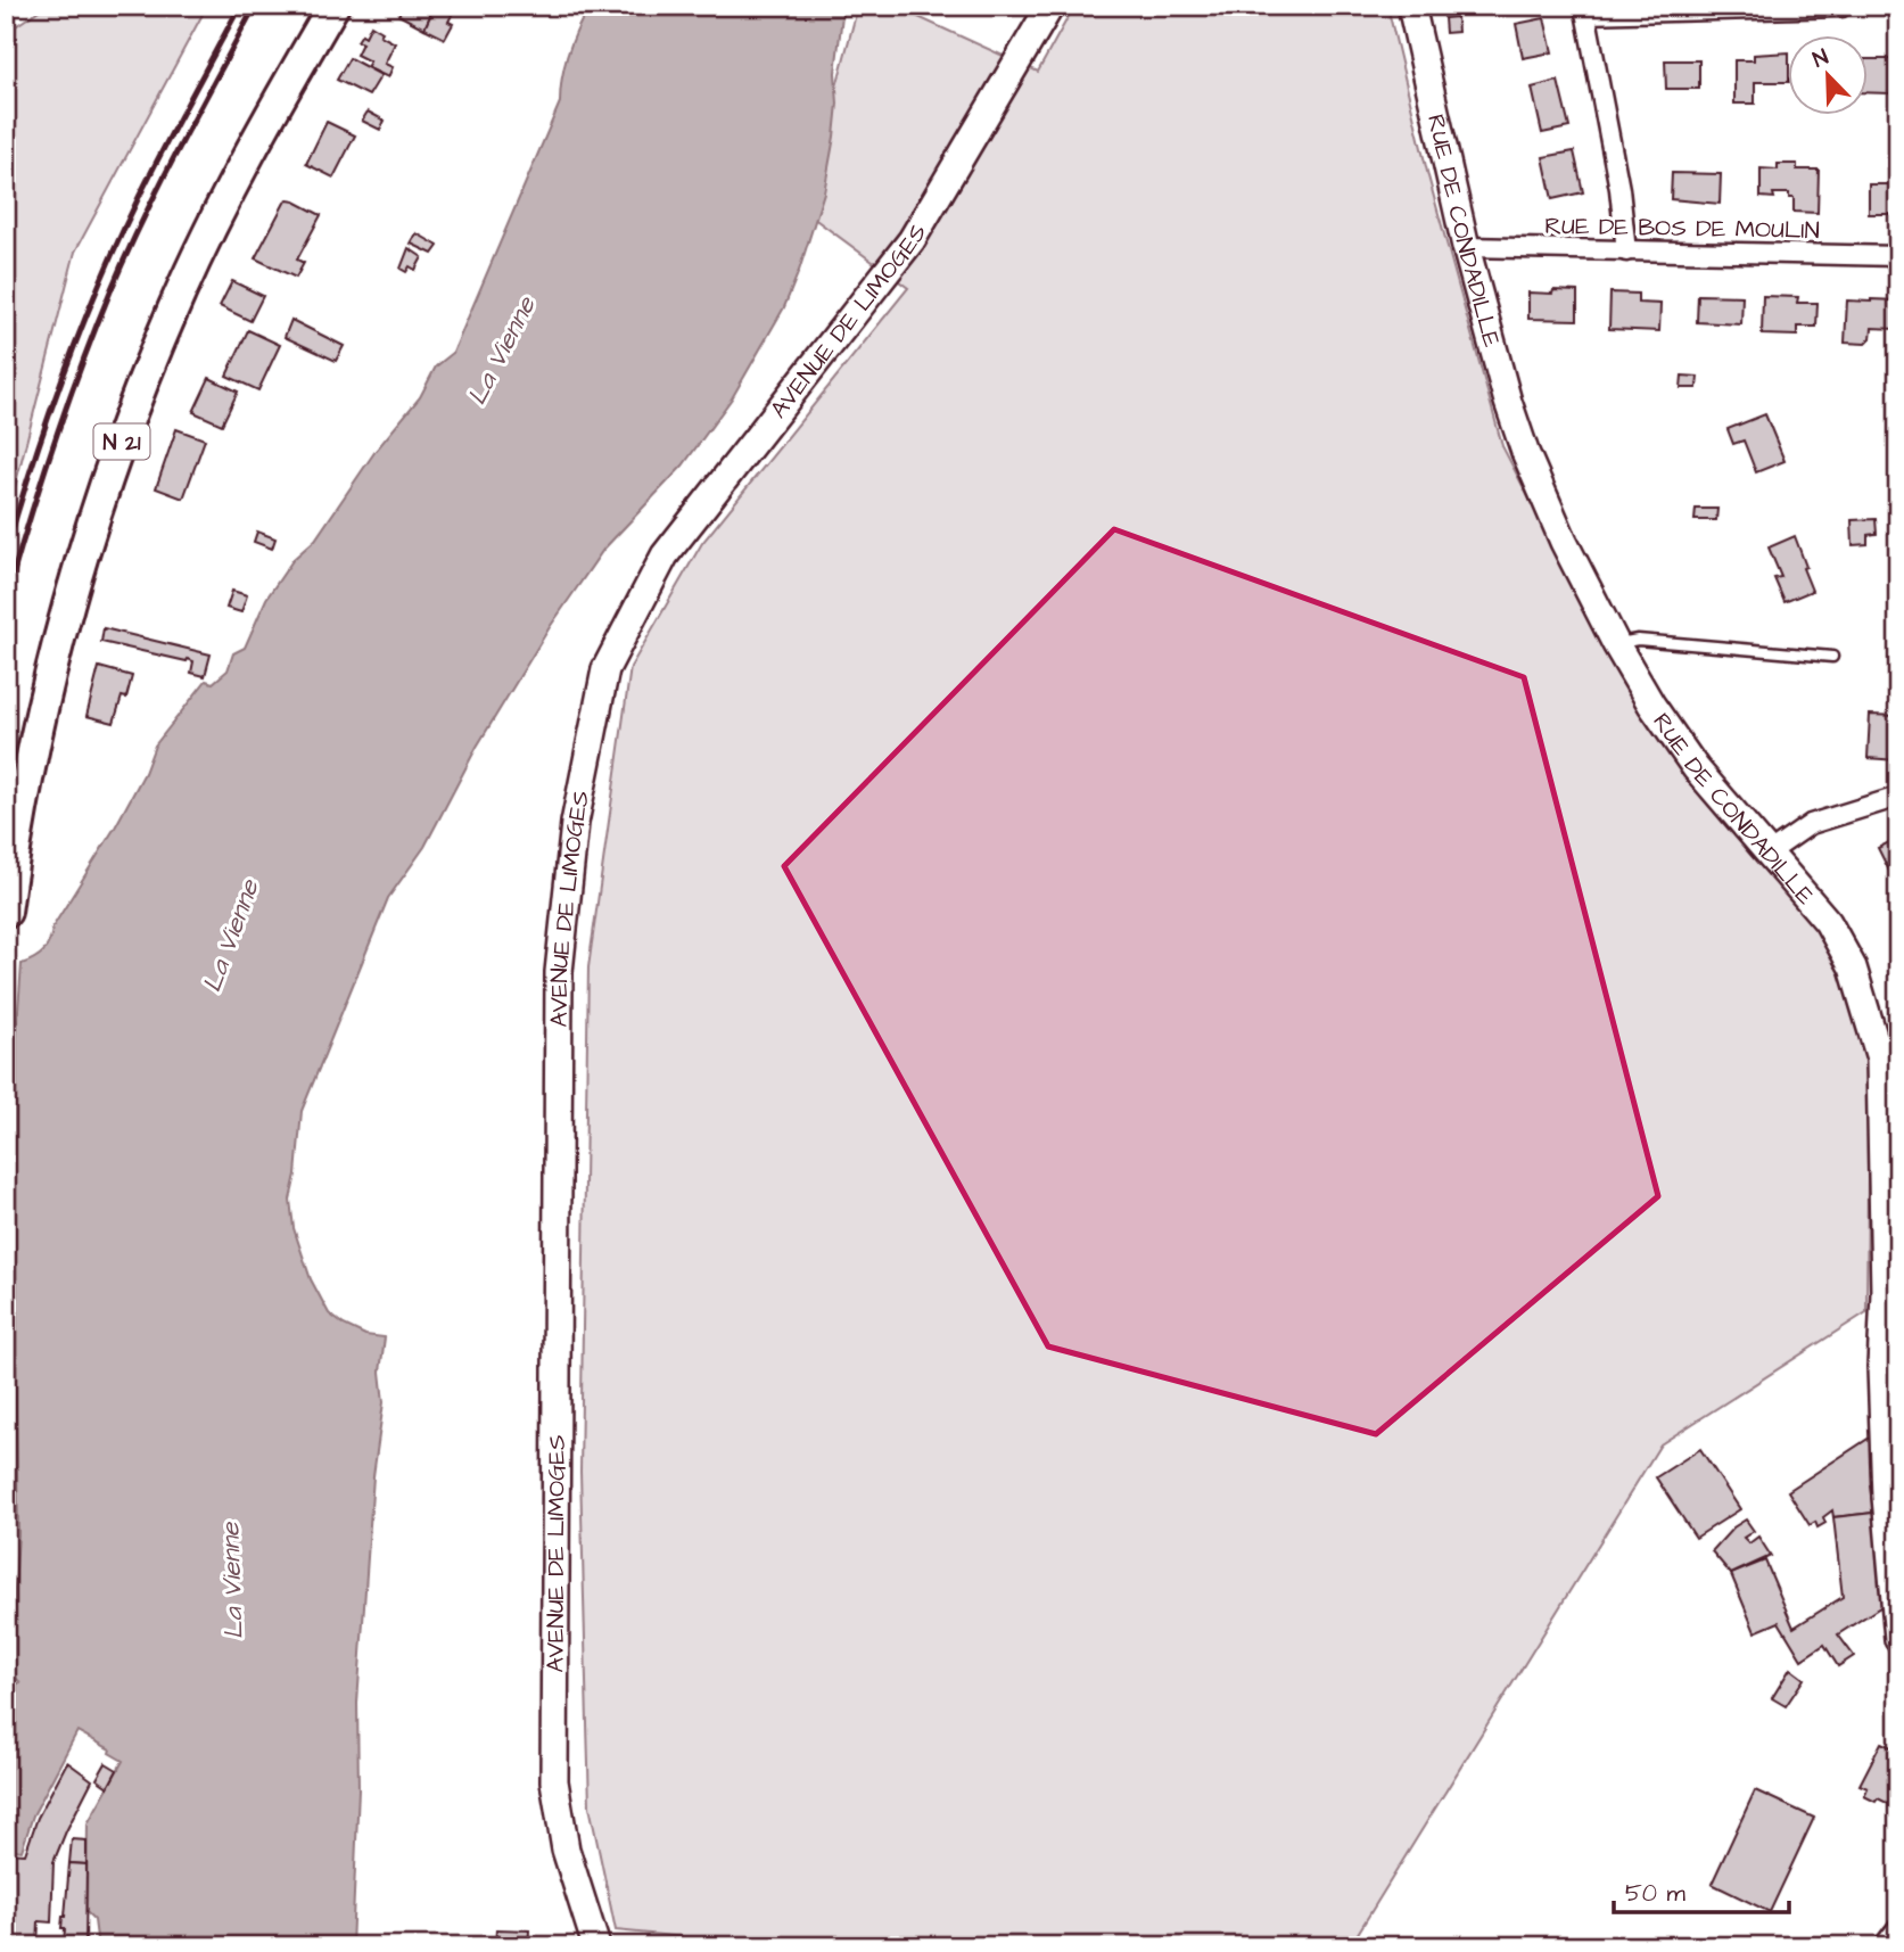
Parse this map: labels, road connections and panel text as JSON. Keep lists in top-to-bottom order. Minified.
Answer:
{"streets":{"main road":["RUE DE CONDADILLE","AVENUE DE LIMOGES","N 21"],"street":["RUE DE BOS DE MOULIN"]},"crossings":[["RUE DE BOS DE MOULIN","RUE DE CONDADILLE"]],"water":["La Vienne"],"scale_bar":"50 m","north":"top left"}
